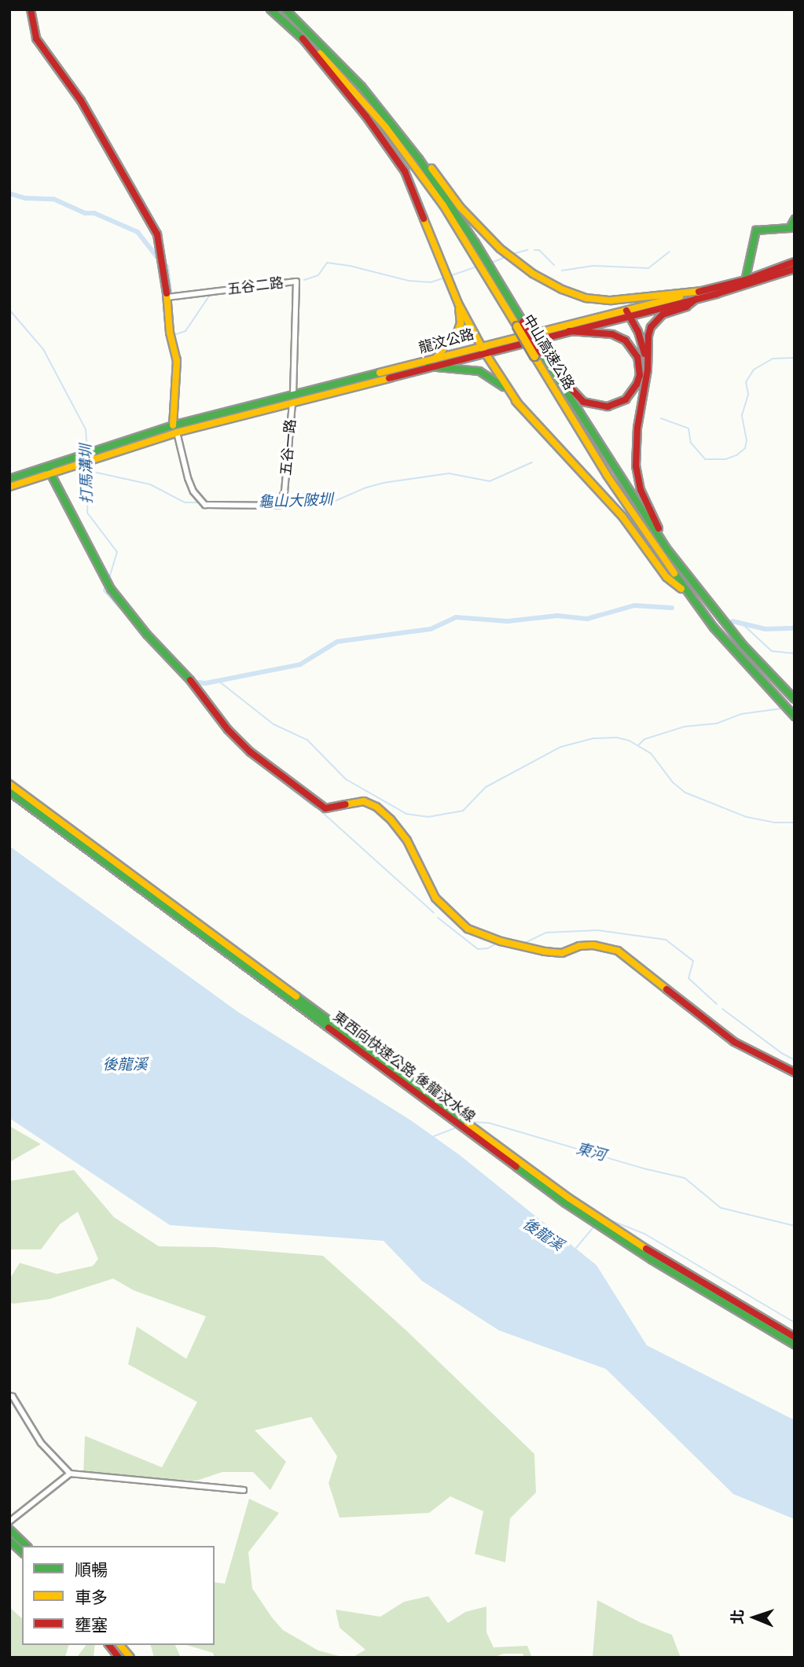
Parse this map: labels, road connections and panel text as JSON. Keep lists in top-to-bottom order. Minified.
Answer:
{"streets":{"main road":["龍汶公路","中山高速公路","東西向快速公路 後龍汶水線"],"street":["五谷二路","五谷一路"]},"crossings":[["五谷二路","龍汶公路"],["五谷二路","五谷一路"],["龍汶公路","五谷一路"]],"water":["打馬溝圳","龜山大陂圳","後龍溪","東河"],"legend":["順暢","車多","壅塞"],"north":"left"}
